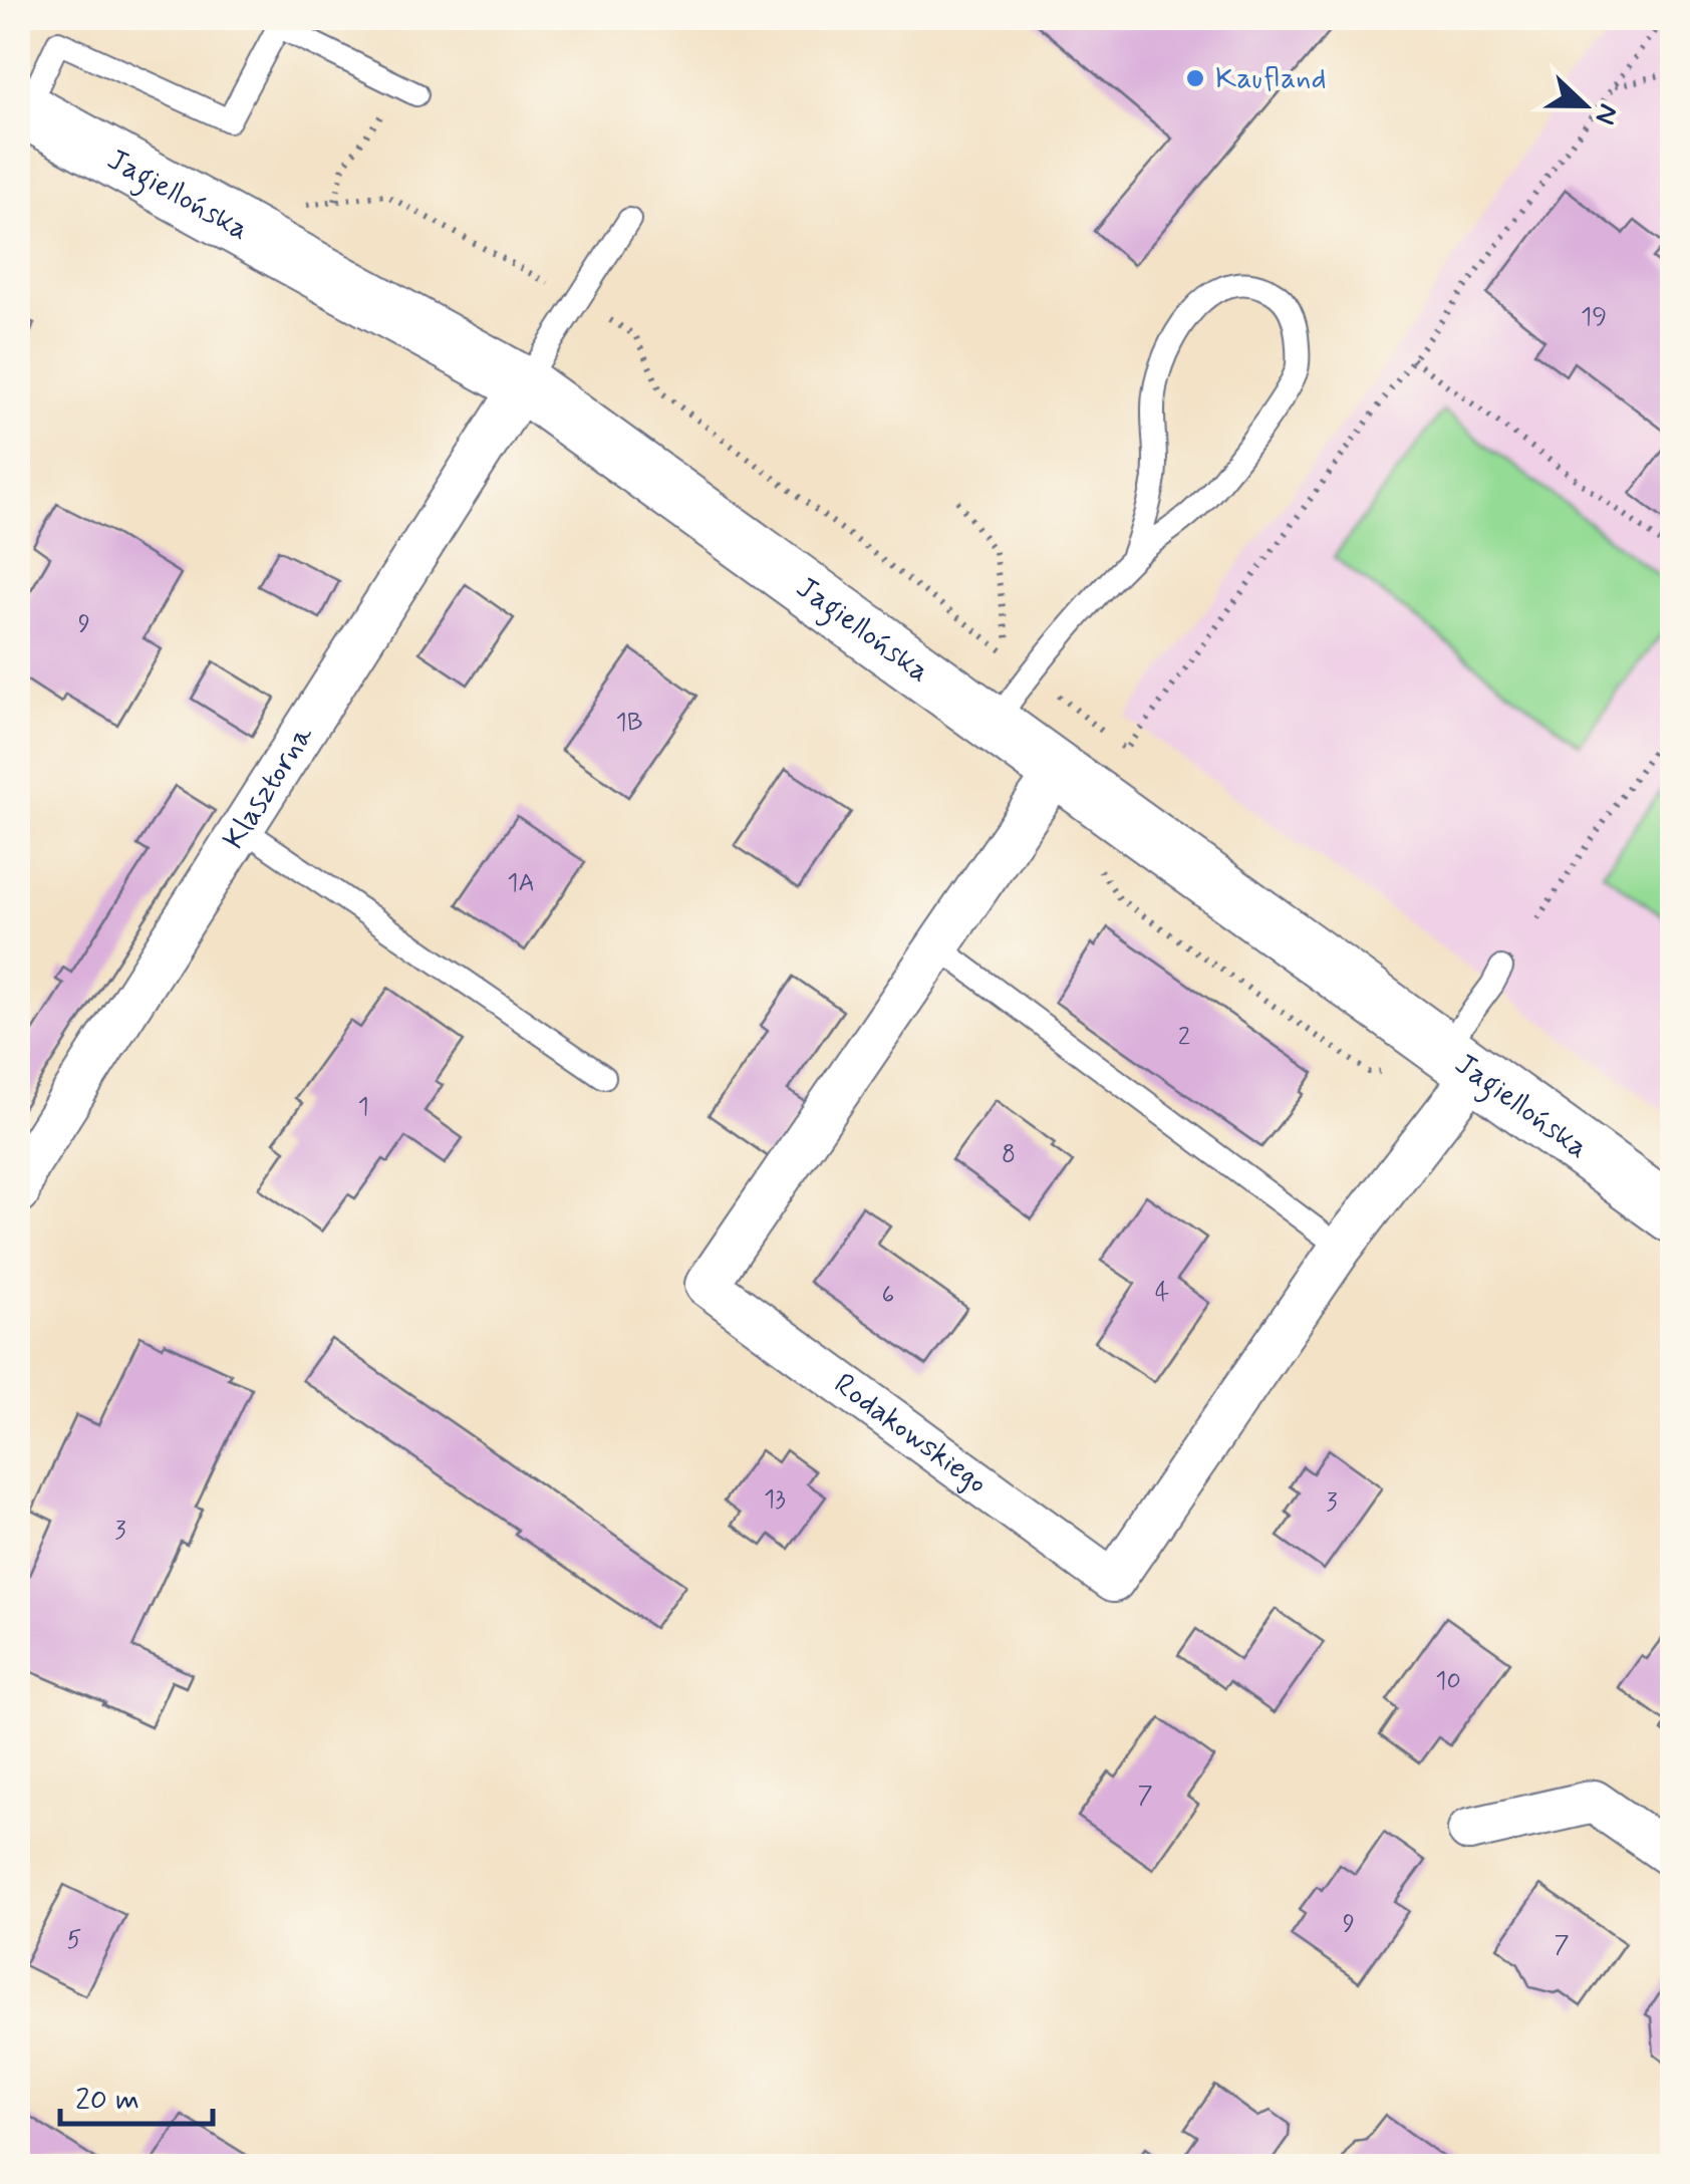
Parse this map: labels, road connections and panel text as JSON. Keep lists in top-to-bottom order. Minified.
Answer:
{"streets":{"street":["Jagiellońska","Klasztorna","Rodakowskiego"]},"crossings":[["Jagiellońska","Klasztorna"],["Jagiellońska","Rodakowskiego"]],"places":["Kaufland"],"house_numbers":["19","9","1B","1A","2","1","8","4","6","13","3","3","10","7","9","5","7"],"scale_bar":"20 m","north":"right"}
